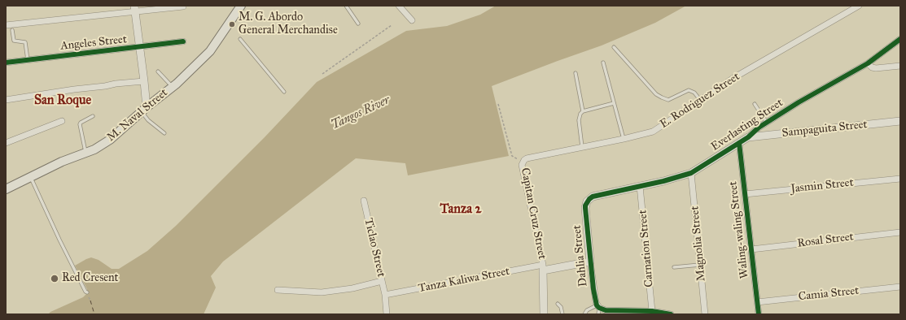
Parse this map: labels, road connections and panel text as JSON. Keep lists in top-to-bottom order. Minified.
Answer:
{"streets":{"main road":["M. Naval Street"],"street":["Angeles Street","E. Rodriguez Street","Everlasting Street","Sampaguita Street","Jasmin Street","Capitan Cruz Street","Waling-waling Street","Rosal Street","Magnolia Street","Ticlao Street","Carnation Street","Dahlia Street","Tanza Kaliwa Street","Camia Street"]},"crossings":[["E. Rodriguez Street","Capitan Cruz Street"],["Everlasting Street","Sampaguita Street"],["Everlasting Street","Waling-waling Street"],["Everlasting Street","Magnolia Street"],["Everlasting Street","Carnation Street"],["Everlasting Street","Dahlia Street"],["Jasmin Street","Waling-waling Street"],["Capitan Cruz Street","Tanza Kaliwa Street"],["Waling-waling Street","Rosal Street"],["Waling-waling Street","Camia Street"],["Ticlao Street","Tanza Kaliwa Street"]],"districts":["San Roque","Tanza 2"],"water":["Tangos River"],"places":["M. G. Abordo General Merchandise","Red Cresent"]}
